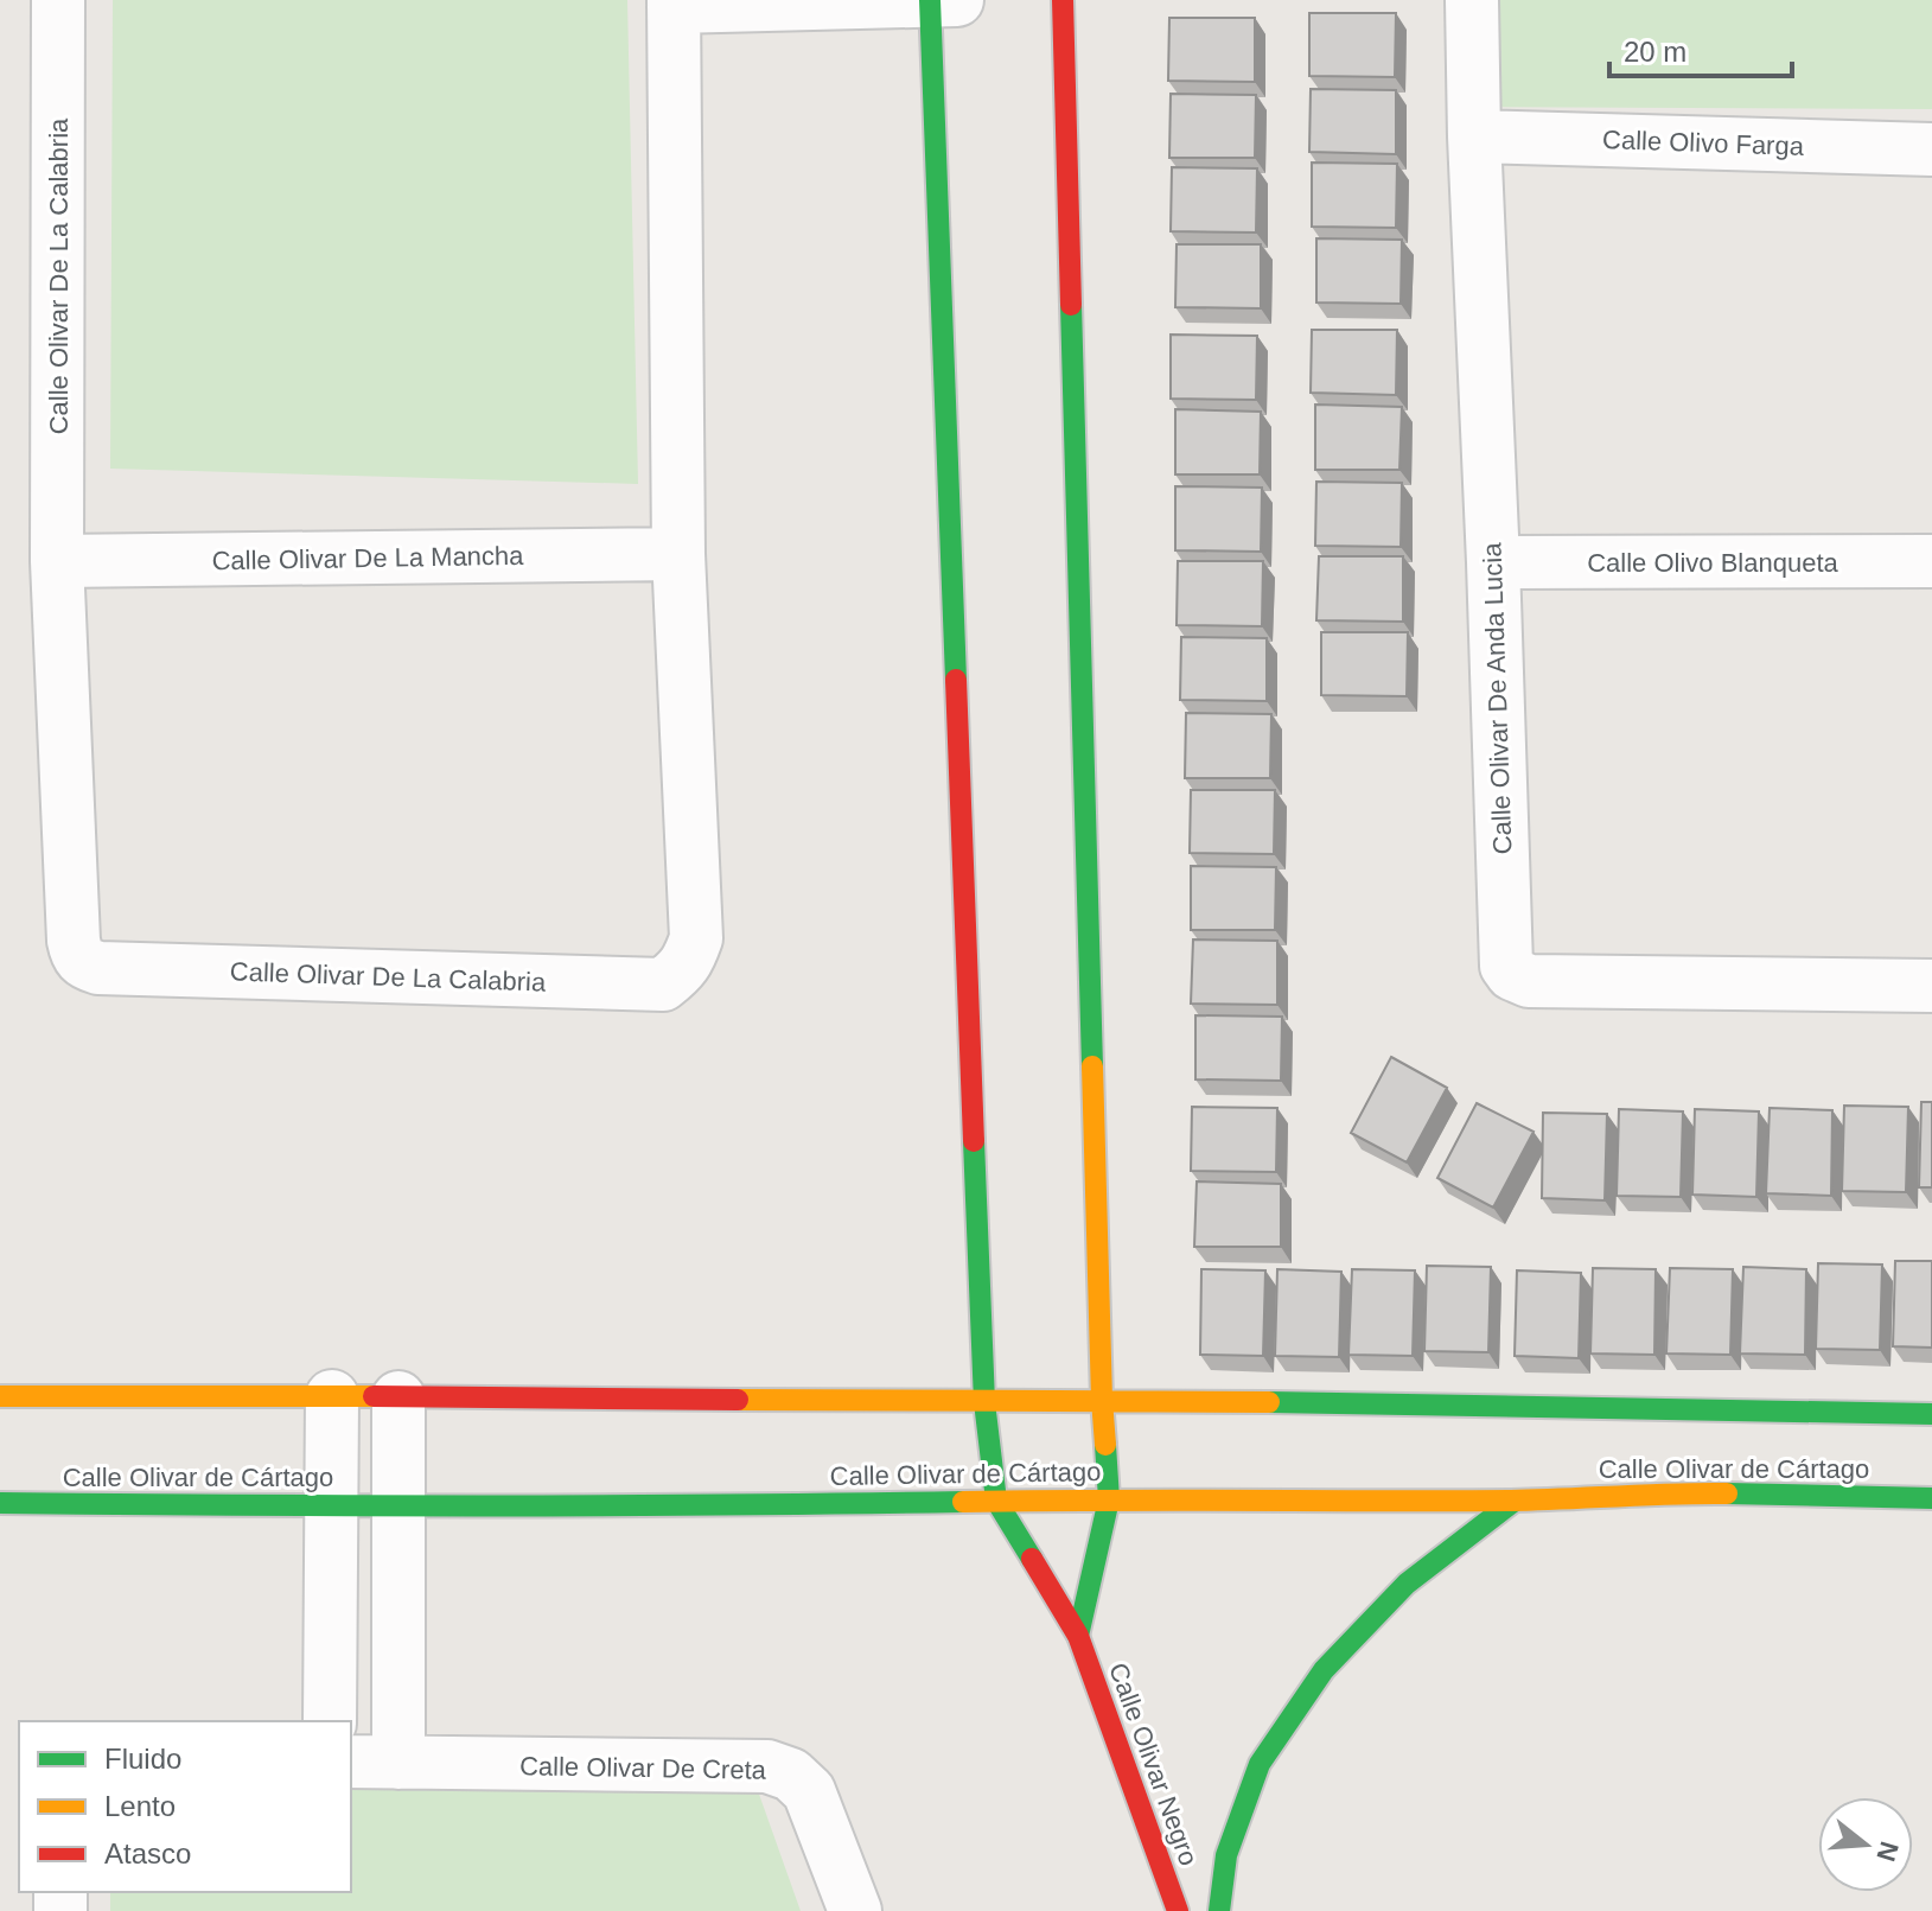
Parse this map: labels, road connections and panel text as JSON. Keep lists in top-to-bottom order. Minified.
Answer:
{"streets":{"street":["Calle Olivo Farga","Calle Olivar De La Calabria","Calle Olivar De La Mancha","Calle Olivo Blanqueta","Calle Olivar De Anda Lucia","Calle Olivar de Cártago","Calle Olivar Negro","Calle Olivar De Creta"]},"crossings":[["Calle Olivo Farga","Calle Olivar De Anda Lucia"],["Calle Olivar De La Calabria","Calle Olivar De La Mancha"],["Calle Olivo Blanqueta","Calle Olivar De Anda Lucia"],["Calle Olivar de Cártago","Calle Olivar Negro"],["Calle Olivar de Cártago","Calle Olivar De Creta"]],"legend":["Fluido","Lento","Atasco"],"scale_bar":"20 m","north":"right"}
